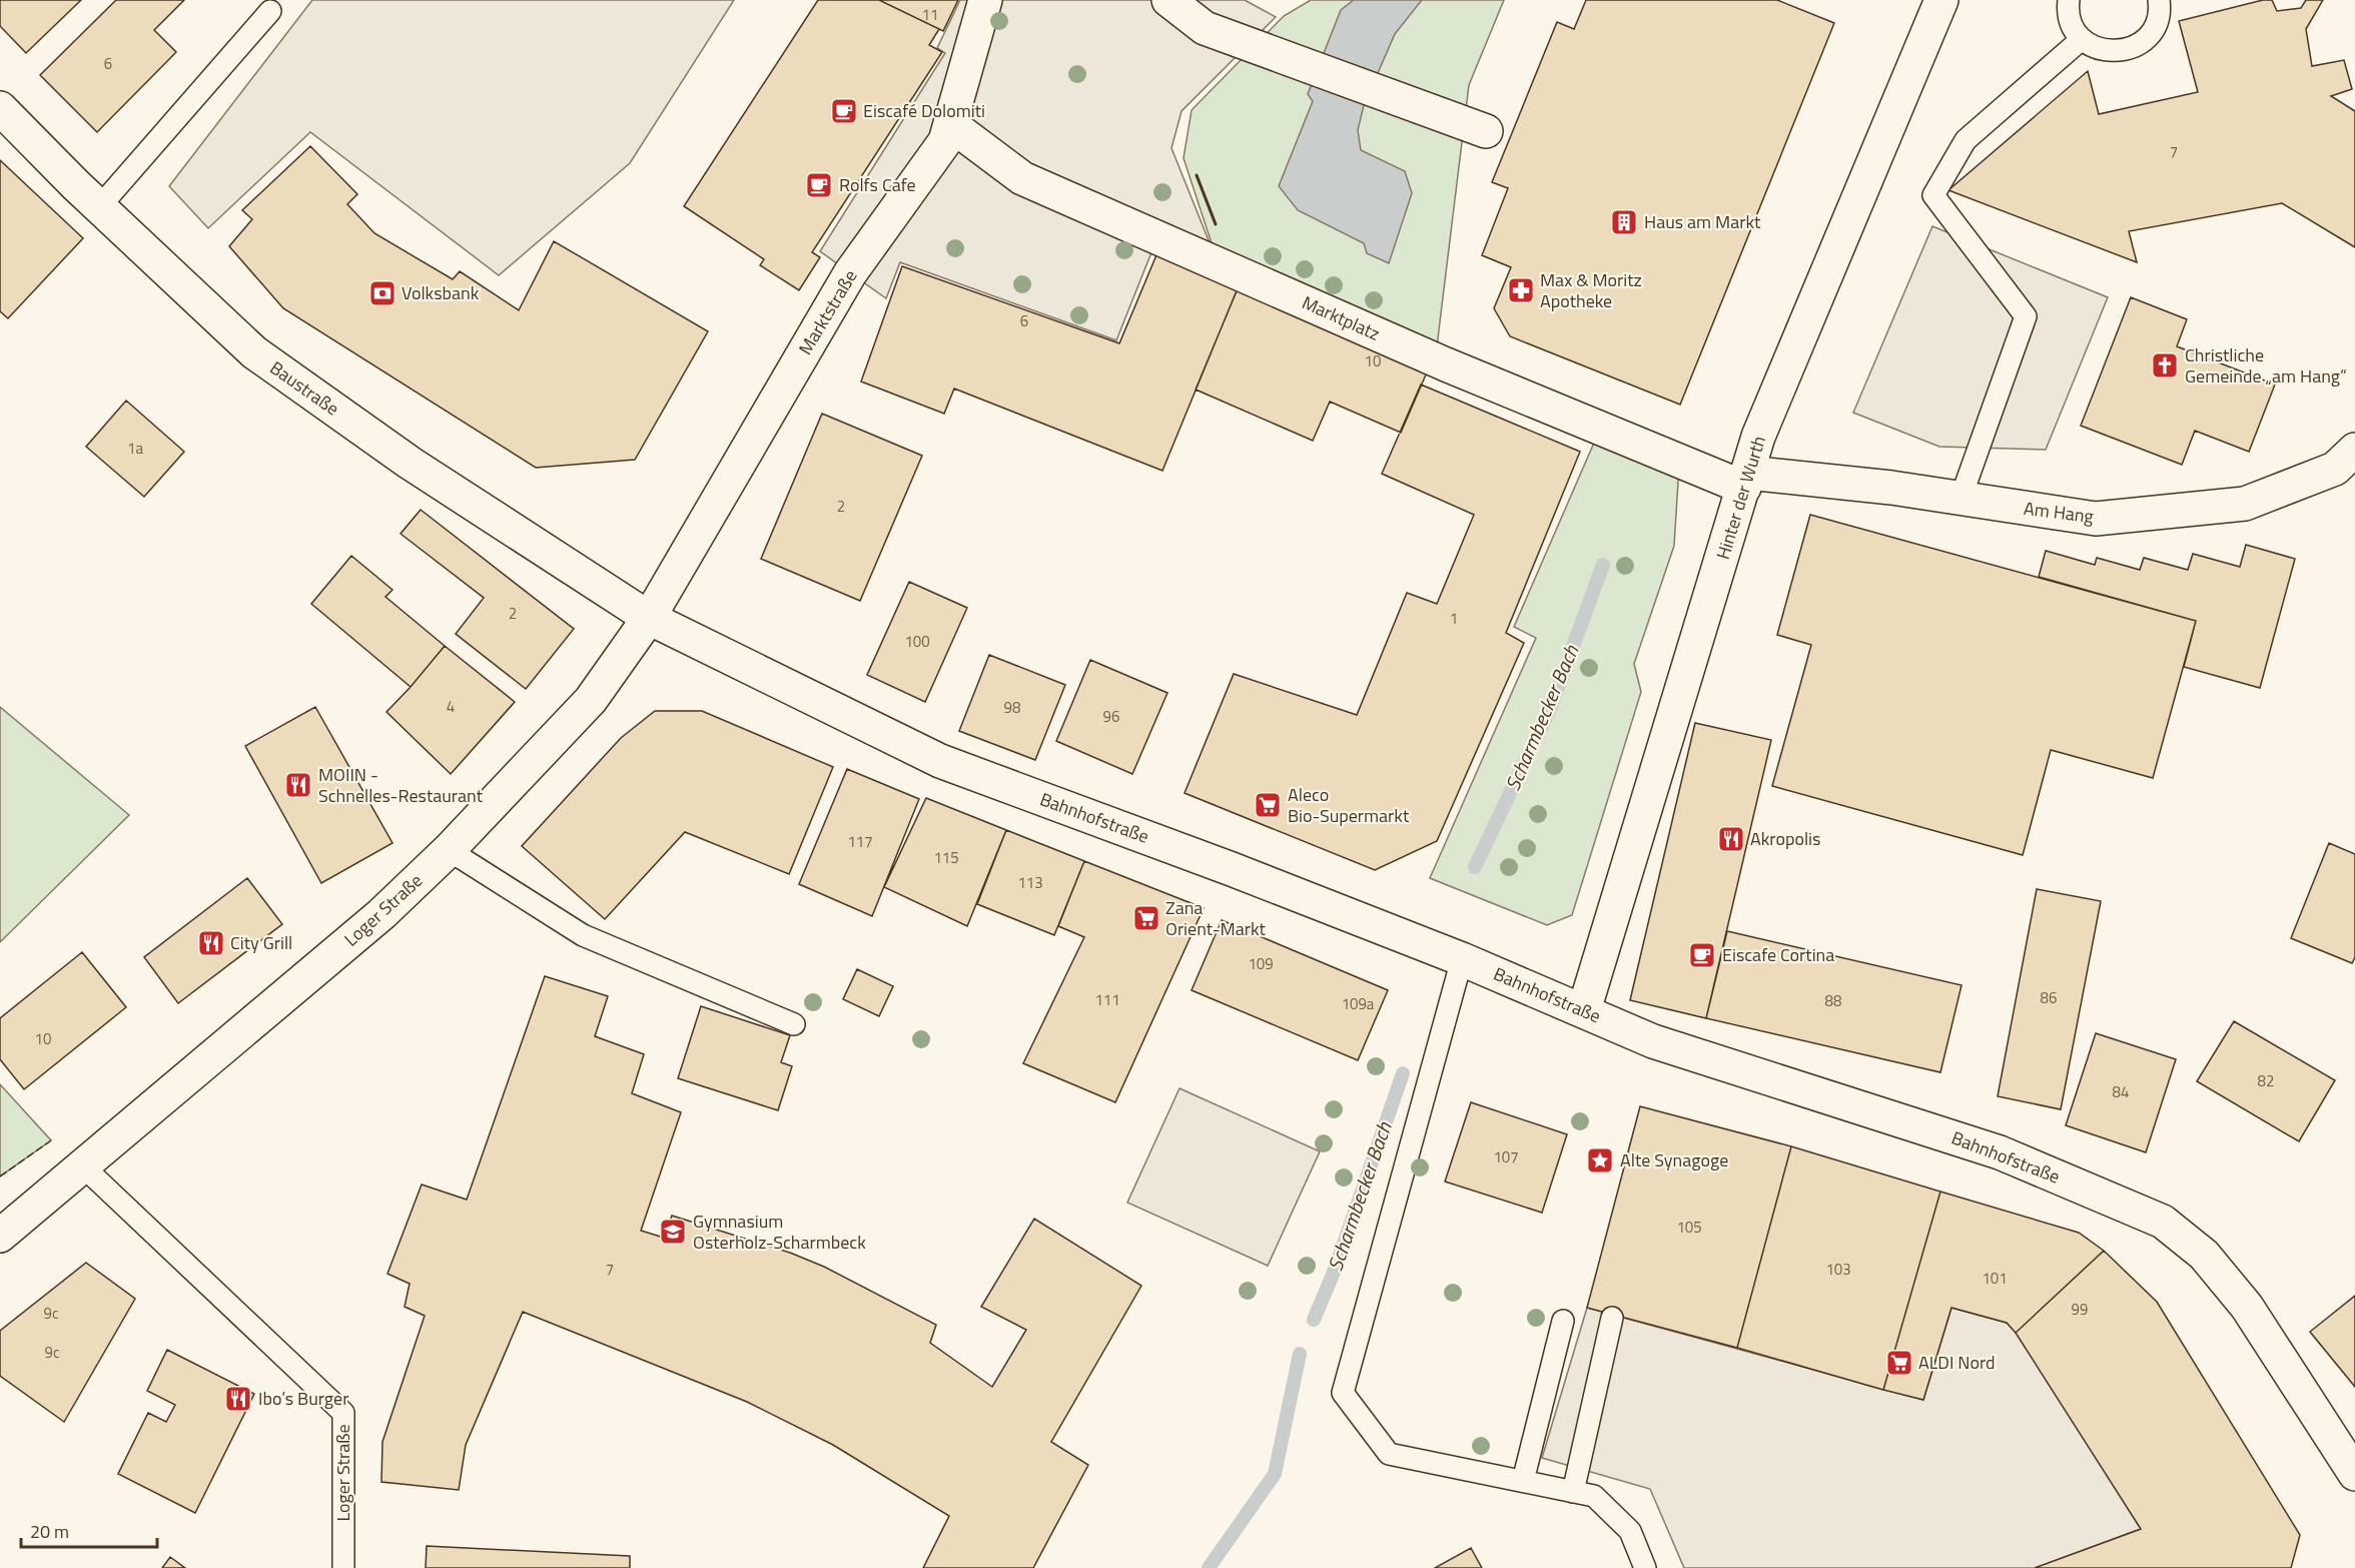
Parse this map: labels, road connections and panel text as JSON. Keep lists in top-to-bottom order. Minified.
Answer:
{"streets":{"street":["Marktstraße","Marktplatz","Baustraße","Hinter der Wurth","Am Hang","Bahnhofstraße","Loger Straße"]},"crossings":[["Marktstraße","Marktplatz"],["Marktstraße","Baustraße"],["Marktstraße","Bahnhofstraße"],["Marktstraße","Loger Straße"],["Marktplatz","Hinter der Wurth"],["Marktplatz","Am Hang"],["Baustraße","Bahnhofstraße"],["Baustraße","Loger Straße"],["Hinter der Wurth","Am Hang"],["Hinter der Wurth","Bahnhofstraße"],["Bahnhofstraße","Loger Straße"]],"water":["Scharmbecker Bach"],"places":{"cafe":["Eiscafé Dolomiti","Rolfs Cafe","Eiscafe Cortina"],"building":["Haus am Markt"],"pharmacy":["Max & Moritz Apotheke"],"bank":["Volksbank"],"church":["Christliche Gemeinde „am Hang“"],"restaurant":["MOIIN - Schnelles-Restaurant","Akropolis","City Grill","Ibo’s Burger"],"supermarket":["Aleco Bio-Supermarkt","Zana Orient-Markt","ALDI Nord"],"place":["Alte Synagoge"],"school or university":["Gymnasium Osterholz-Scharmbeck"]},"house_numbers":["11","6","7","6","10","1a","2","2","1","100","4","98","96","117","115","113","109","86","111","88","109a","10","82","84","107","105","7","103","101","99","9c","9c"],"scale_bar":"20 m"}
